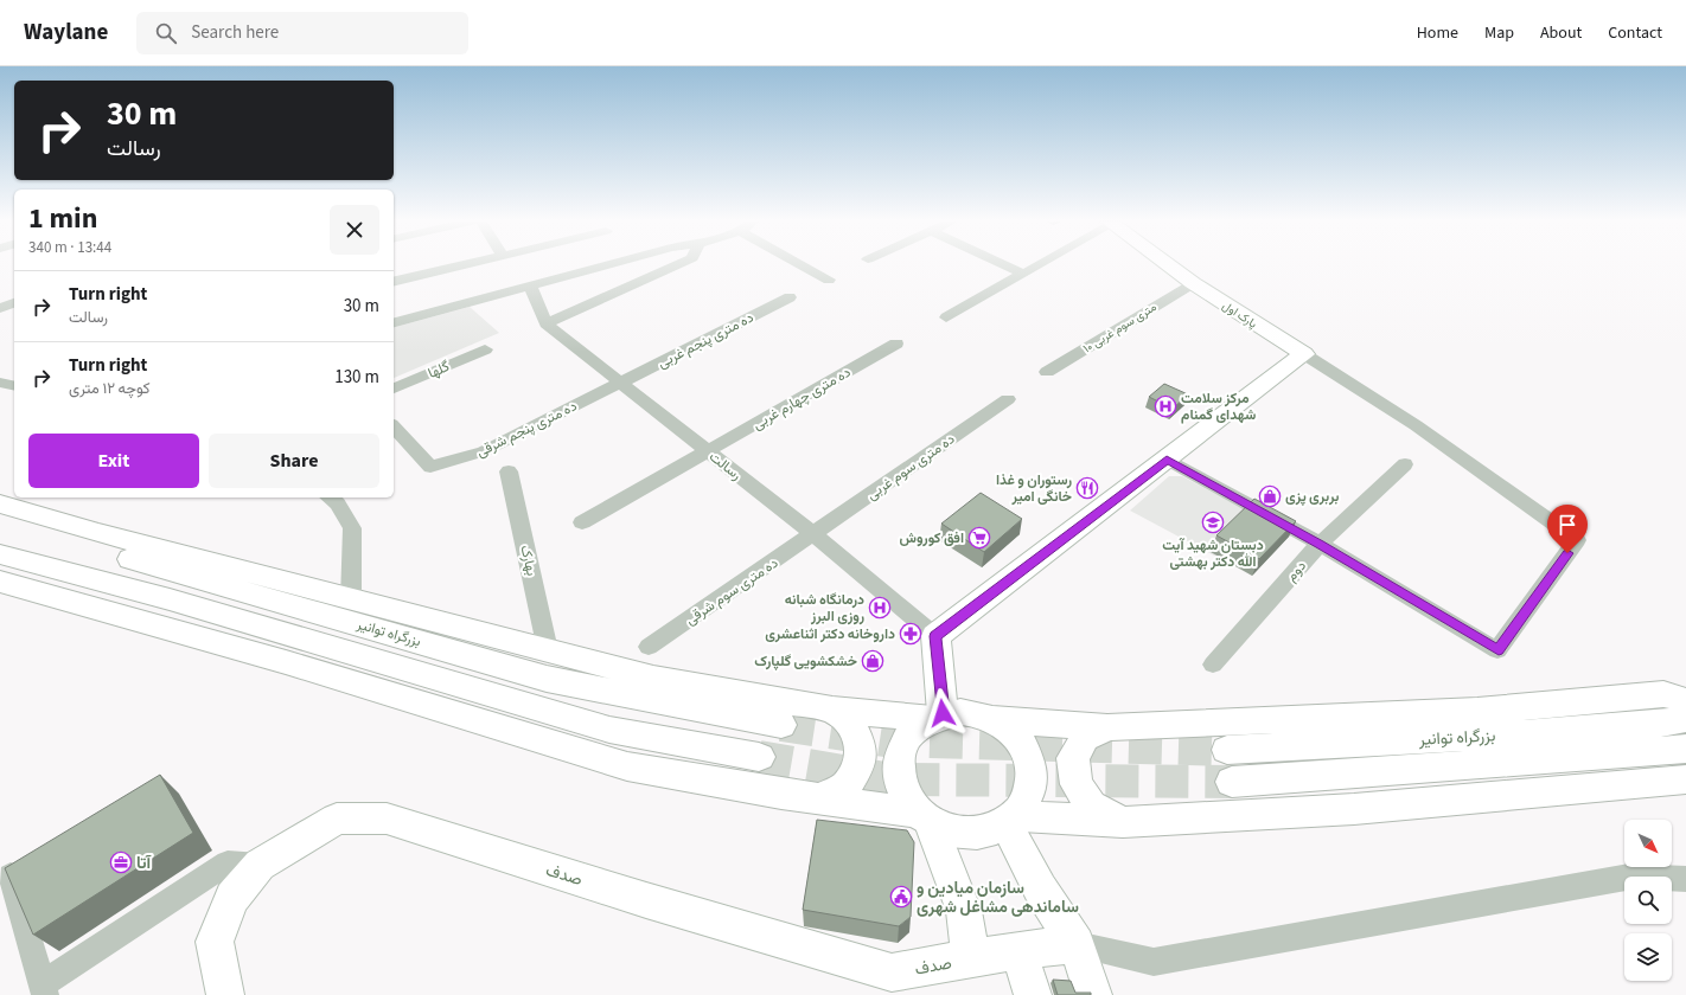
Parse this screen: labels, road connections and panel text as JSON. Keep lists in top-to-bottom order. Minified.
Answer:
{"streets":{"main road":["پارک اول","بزرگراه توانیر","صدف"],"street":["۱۰ متری سوم غربی","ده متری پنجم غربی","گلها","ده متری چهارم غربی","ده متری پنجم شرقی","رسالت","ده متری سوم غربی","بهارک","دوم","ده متری سوم شرقی"]},"crossings":[["پارک اول","۱۰ متری سوم غربی"],["ده متری پنجم غربی","ده متری پنجم شرقی"],["ده متری پنجم غربی","رسالت"],["ده متری چهارم غربی","رسالت"],["ده متری پنجم شرقی","رسالت"],["رسالت","ده متری سوم غربی"],["رسالت","ده متری سوم شرقی"],["ده متری سوم غربی","ده متری سوم شرقی"]],"places":{"hospital":["مرکز سلامت شهدای گمنام","درمانگاه شبانه روزی البرز"],"restaurant":["رستوران و غذا خانگی امیر"],"shop":["بربری پزی","خشکشویی گلپارک"],"school or university":["دبستان شهید آیت الله دکتر بهشتی"],"supermarket":["افق کوروش"],"pharmacy":["داروخانه دکتر اثناعشری"],"office":["آتا"],"public building":["سازمان میادین و ساماندهی مشاغل شهری"]},"north":"bottom right","page":{"header":"Waylane","search":"Search here","nav":["Home","Map","About","Contact"],"turn":["30 m","رسالت"],"heading":["1 min","340 m · 13:44"],"list":[{"name":"Turn right","note":"رسالت","value":"30 m"},{"name":"Turn right","note":"کوچه ۱۲ متری","value":"130 m"}],"buttons":["Exit","Share"]}}
